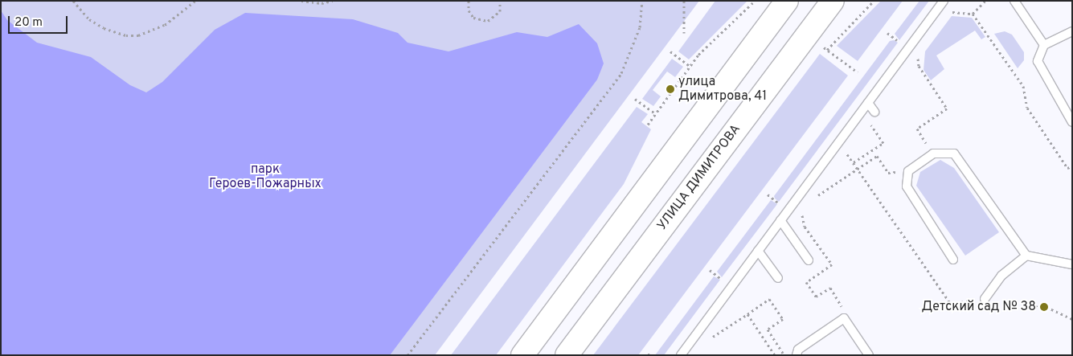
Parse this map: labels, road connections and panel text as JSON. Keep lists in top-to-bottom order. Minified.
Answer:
{"streets":{"street":["УЛИЦА ДИМИТРОВА"]},"parks":["парк Героев-Пожарных"],"places":["улица Димитрова, 41","Детский сад № 38"],"scale_bar":"20 m"}
